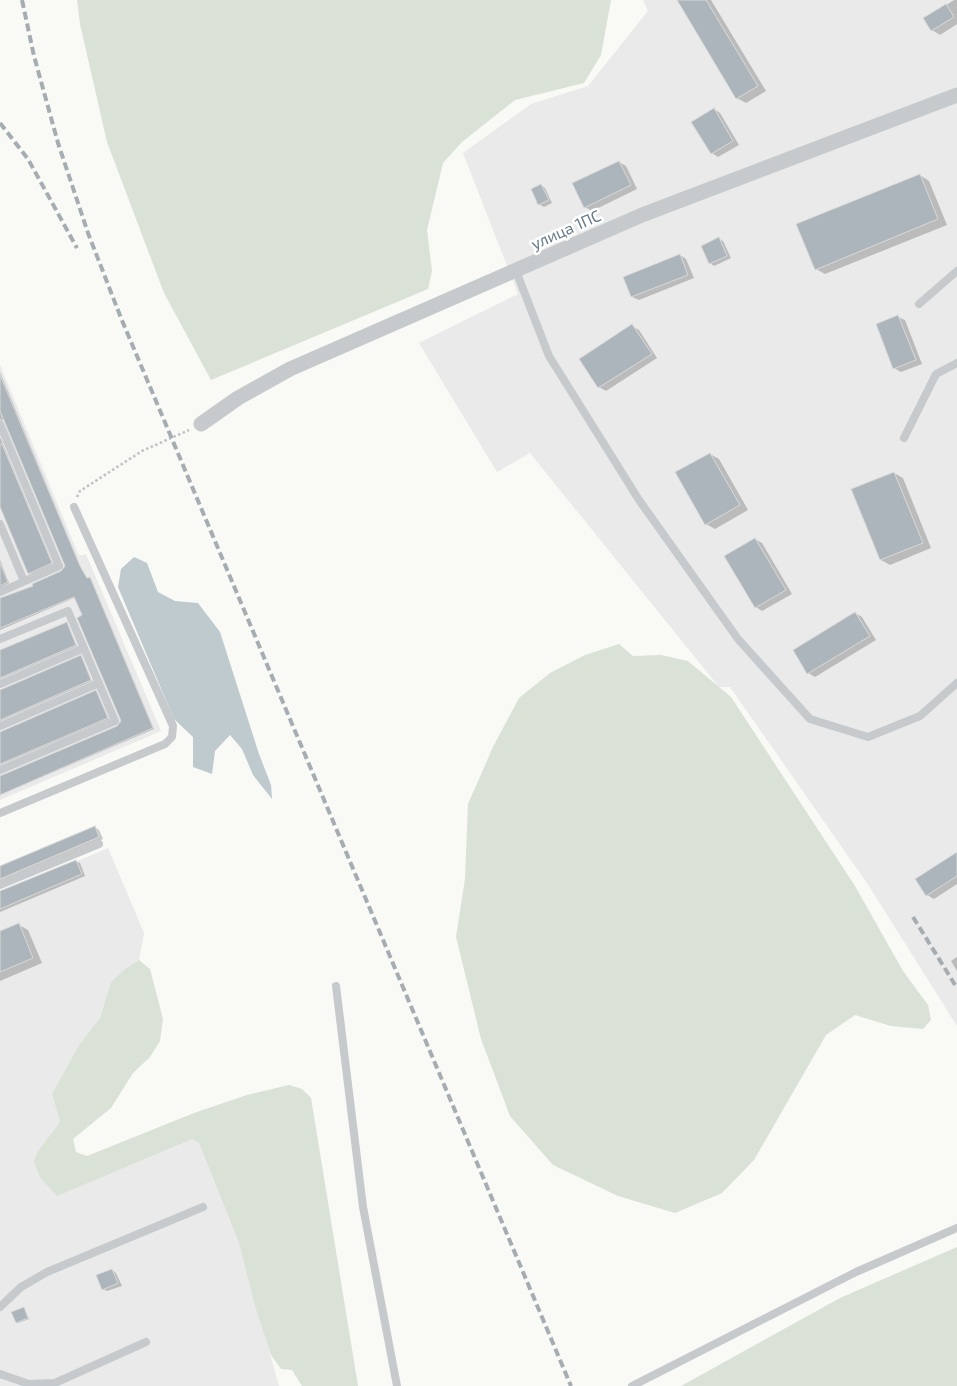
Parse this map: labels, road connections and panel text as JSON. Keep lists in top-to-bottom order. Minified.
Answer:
{"streets":{"street":["улица 1ПС"]}}
